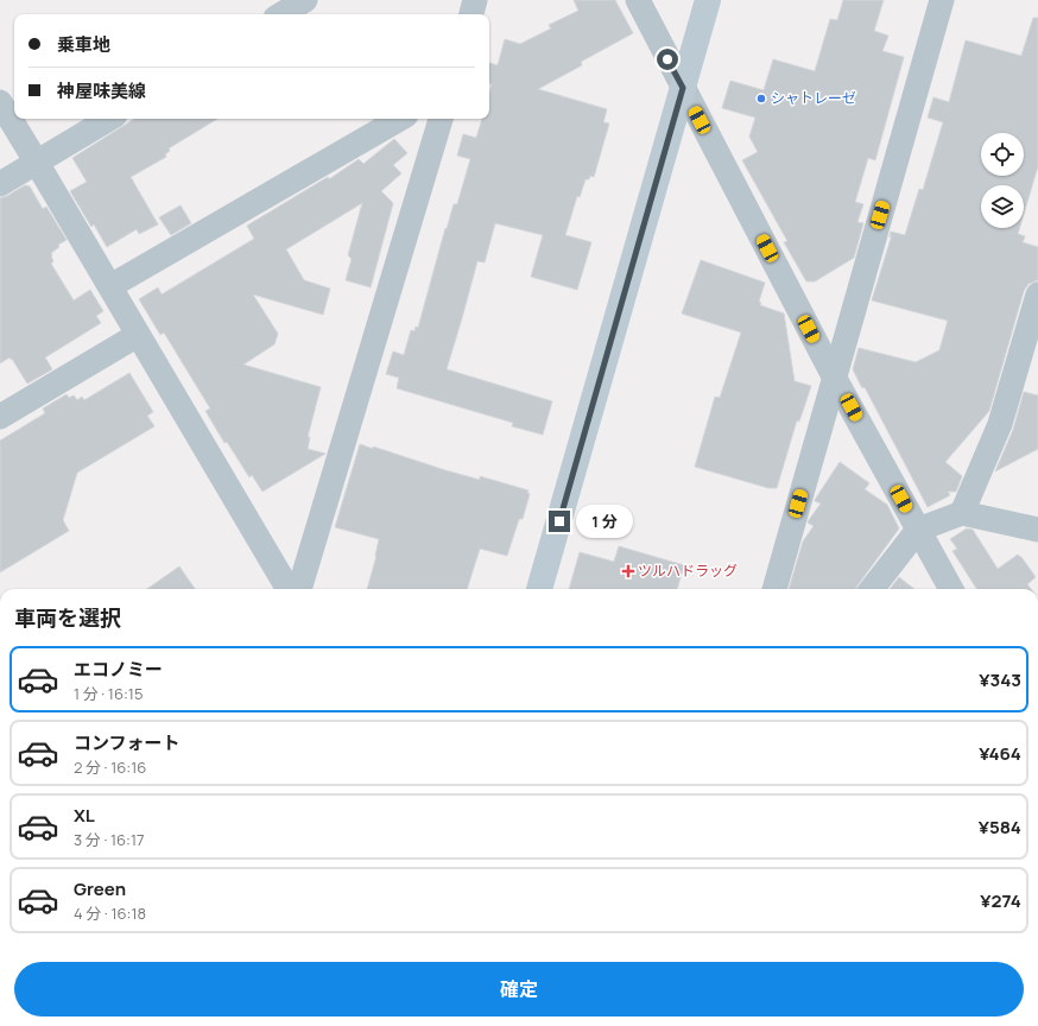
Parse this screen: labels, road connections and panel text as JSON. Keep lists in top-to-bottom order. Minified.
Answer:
{"places":{"other":["シャトレーゼ"],"health":["ツルハドラッグ"]},"page":{"banner":["乗車地","神屋味美線"],"bubble":"1 分","heading":"車両を選択","list":[{"name":"エコノミー","note":"1 分 · 16:15","value":"¥343"},{"name":"コンフォート","note":"2 分 · 16:16","value":"¥464"},{"name":"XL","note":"3 分 · 16:17","value":"¥584"},{"name":"Green","note":"4 分 · 16:18","value":"¥274"}],"buttons":"確定"}}
